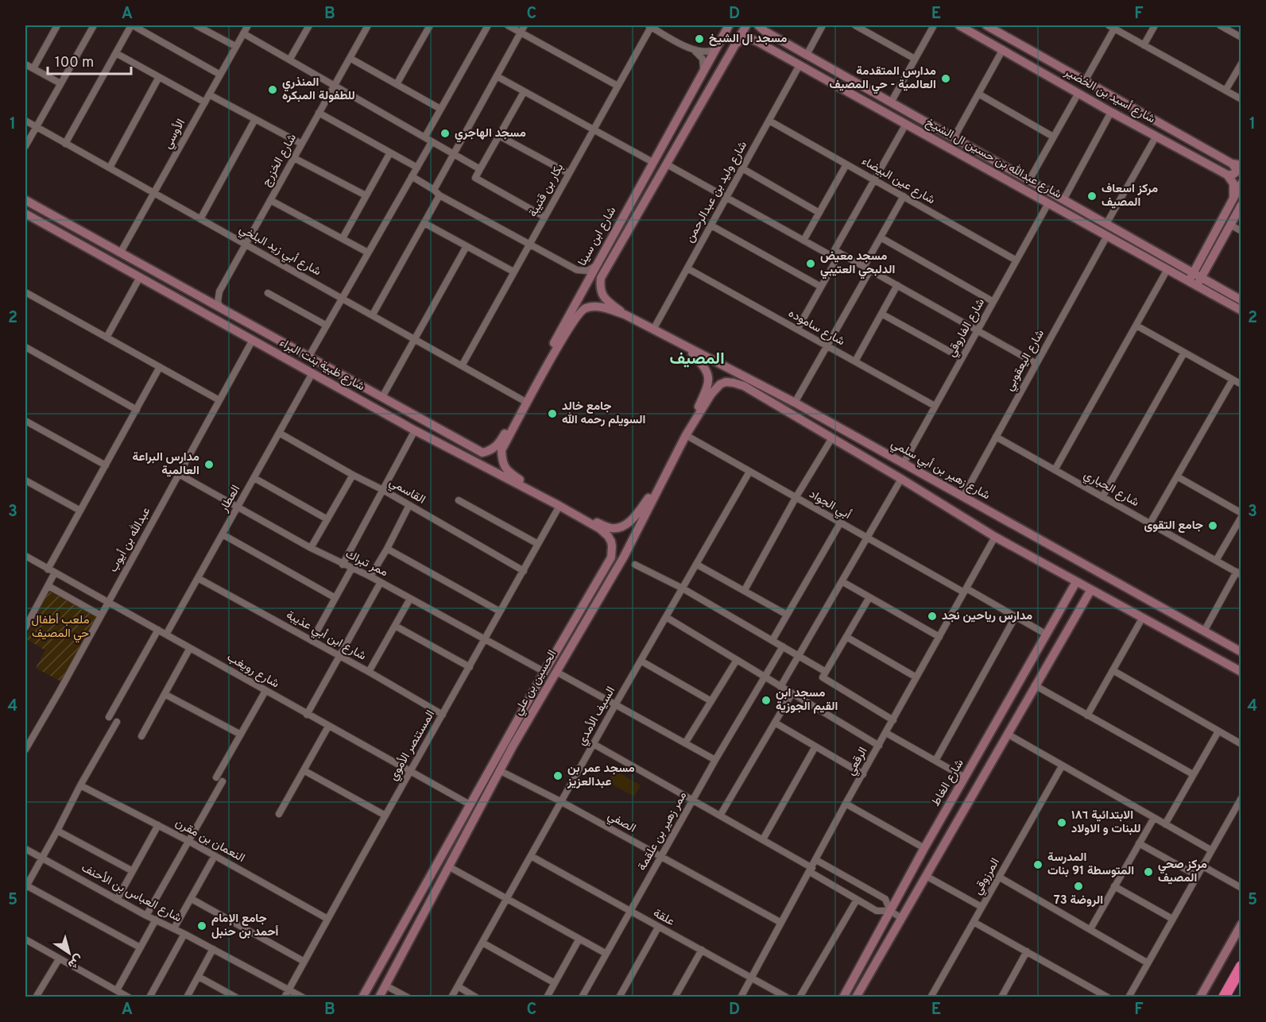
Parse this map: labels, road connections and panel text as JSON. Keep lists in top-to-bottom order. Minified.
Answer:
{"streets":{"street":["شارع أسيد بن الخضير","الأوسي","شارع عبدالله بن حسين ال الشيخ","شارع الخزرج","شارع عين البيضاء","بكار بن قتيبة","شارع وليد بن عبدالرحمن","شارع ابن سينا","شارع أبي زيد البلخي","شارع ساموده","شارع الفاروقي","شارع اليعقوبي","شارع ظبية بنت البراء","شارع زهير بن أبي سلمي","شارع الحباري","القاسمي","العطار","أبي الجواد","عبدالله بن أيوب","ممر تبراك","شارع ابن أبي عذيبة","شارع رويغب","الحسين بن علي","السيف الأمدي","المستنصر الأموي","الرقعي","شارع الغاط","الصفي","ممر زهير بن علقمة","النعمان بن مقرن","المرزوقي","شارع العباس بن الأحنف","علقة"]},"crossings":[["الأوسي","شارع أبي زيد البلخي"],["الأوسي","شارع ظبية بنت البراء"],["شارع عبدالله بن حسين ال الشيخ","شارع وليد بن عبدالرحمن"],["شارع عبدالله بن حسين ال الشيخ","شارع الفاروقي"],["شارع عبدالله بن حسين ال الشيخ","شارع اليعقوبي"],["شارع الخزرج","شارع أبي زيد البلخي"],["شارع عين البيضاء","شارع وليد بن عبدالرحمن"],["شارع عين البيضاء","شارع الفاروقي"],["بكار بن قتيبة","شارع أبي زيد البلخي"],["شارع وليد بن عبدالرحمن","شارع ساموده"],["شارع وليد بن عبدالرحمن","شارع زهير بن أبي سلمي"],["شارع ابن سينا","شارع أبي زيد البلخي"],["شارع ابن سينا","شارع ظبية بنت البراء"],["شارع ابن سينا","شارع زهير بن أبي سلمي"],["شارع ساموده","شارع الفاروقي"],["شارع الفاروقي","شارع زهير بن أبي سلمي"],["شارع اليعقوبي","شارع زهير بن أبي سلمي"],["شارع اليعقوبي","شارع الحباري"],["شارع ظبية بنت البراء","العطار"],["شارع ظبية بنت البراء","عبدالله بن أيوب"],["شارع ظبية بنت البراء","الحسين بن علي"],["شارع ظبية بنت البراء","المستنصر الأموي"],["القاسمي","العطار"],["القاسمي","المستنصر الأموي"],["العطار","ممر تبراك"],["العطار","شارع ابن أبي عذيبة"],["العطار","شارع رويغب"],["أبي الجواد","الحسين بن علي"],["أبي الجواد","السيف الأمدي"],["أبي الجواد","الرقعي"],["أبي الجواد","شارع الغاط"],["عبدالله بن أيوب","ممر تبراك"],["عبدالله بن أيوب","شارع رويغب"],["ممر تبراك","الحسين بن علي"],["ممر تبراك","المستنصر الأموي"],["شارع ابن أبي عذيبة","المستنصر الأموي"],["شارع رويغب","الحسين بن علي"],["شارع رويغب","المستنصر الأموي"],["الحسين بن علي","الصفي"],["السيف الأمدي","الصفي"],["السيف الأمدي","علقة"],["المستنصر الأموي","النعمان بن مقرن"],["المستنصر الأموي","شارع العباس بن الأحنف"],["الرقعي","الصفي"],["الرقعي","علقة"],["الصفي","ممر زهير بن علقمة"],["ممر زهير بن علقمة","علقة"]],"districts":["المصيف"],"parks":["ملعب أطفال حي المصيف"],"places":["مسجد ال الشيخ","مدارس المتقدمة العالمية - حي المصيف","المنذري للطفولة المبكره","مسجد الهاجري","مركز اسعاف المصيف","مسجد معيض الدلبحي العتيبي","جامع خالد السويلم رحمه الله","مدارس البراعة العالمية","جامع التقوى","مدارس رياحين نجد","مسجد ابن القيم الجوزية","مسجد عمر بن عبدالعزيز","الابتدائية ١٨٦ للبنات و الاولاد","المدرسة المتوسطة 91 بنات","مركز صحي المصيف","الروضة 73","جامع الإمام أحمد بن حنبل"],"scale_bar":"100 m","north":"bottom right","grid":{"columns":["A","B","C","D","E","F"],"rows":["1","2","3","4","5"]}}
